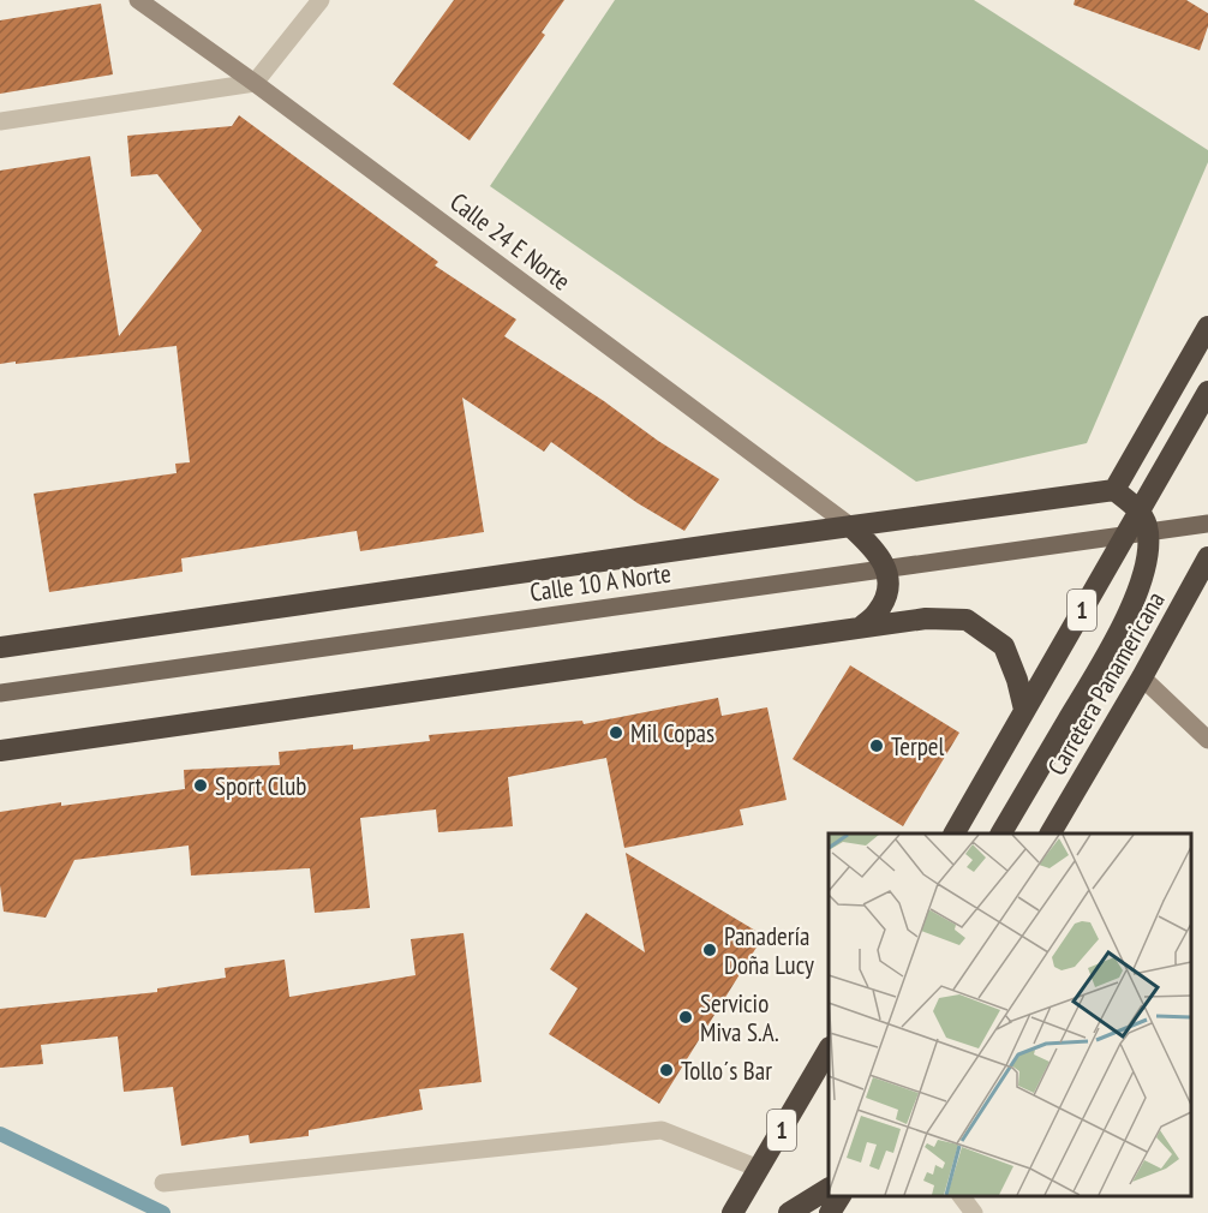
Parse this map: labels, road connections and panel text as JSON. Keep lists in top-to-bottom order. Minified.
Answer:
{"streets":{"highway":["1","Carretera Panamericana"],"main road":["Calle 10 A Norte"],"street":["Calle 24 E Norte"]},"places":["Mil Copas","Terpel","Sport Club","Panadería Doña Lucy","Servicio Miva S.A.","Tollo´s Bar"]}
